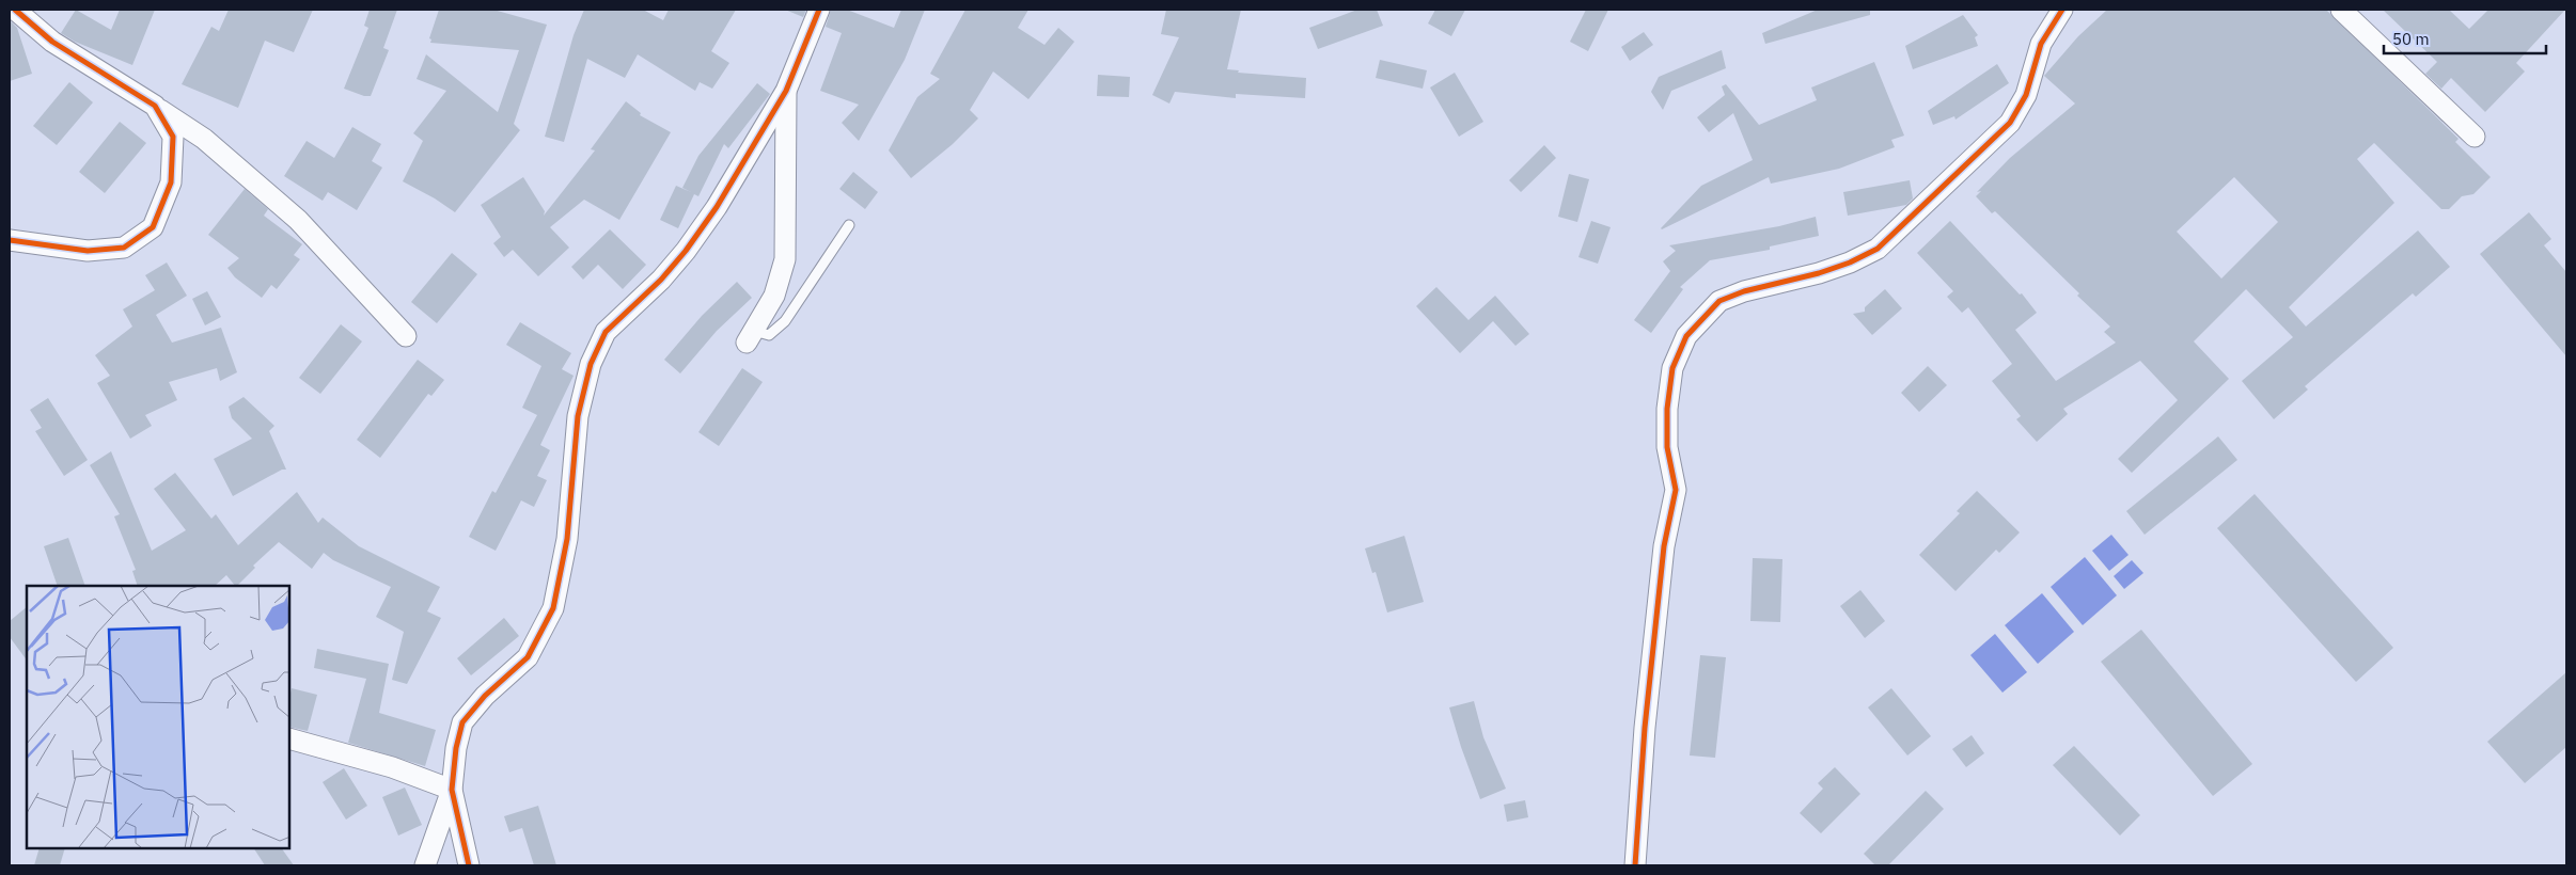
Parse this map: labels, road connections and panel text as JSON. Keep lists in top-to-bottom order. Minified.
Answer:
{"scale_bar":"50 m"}
